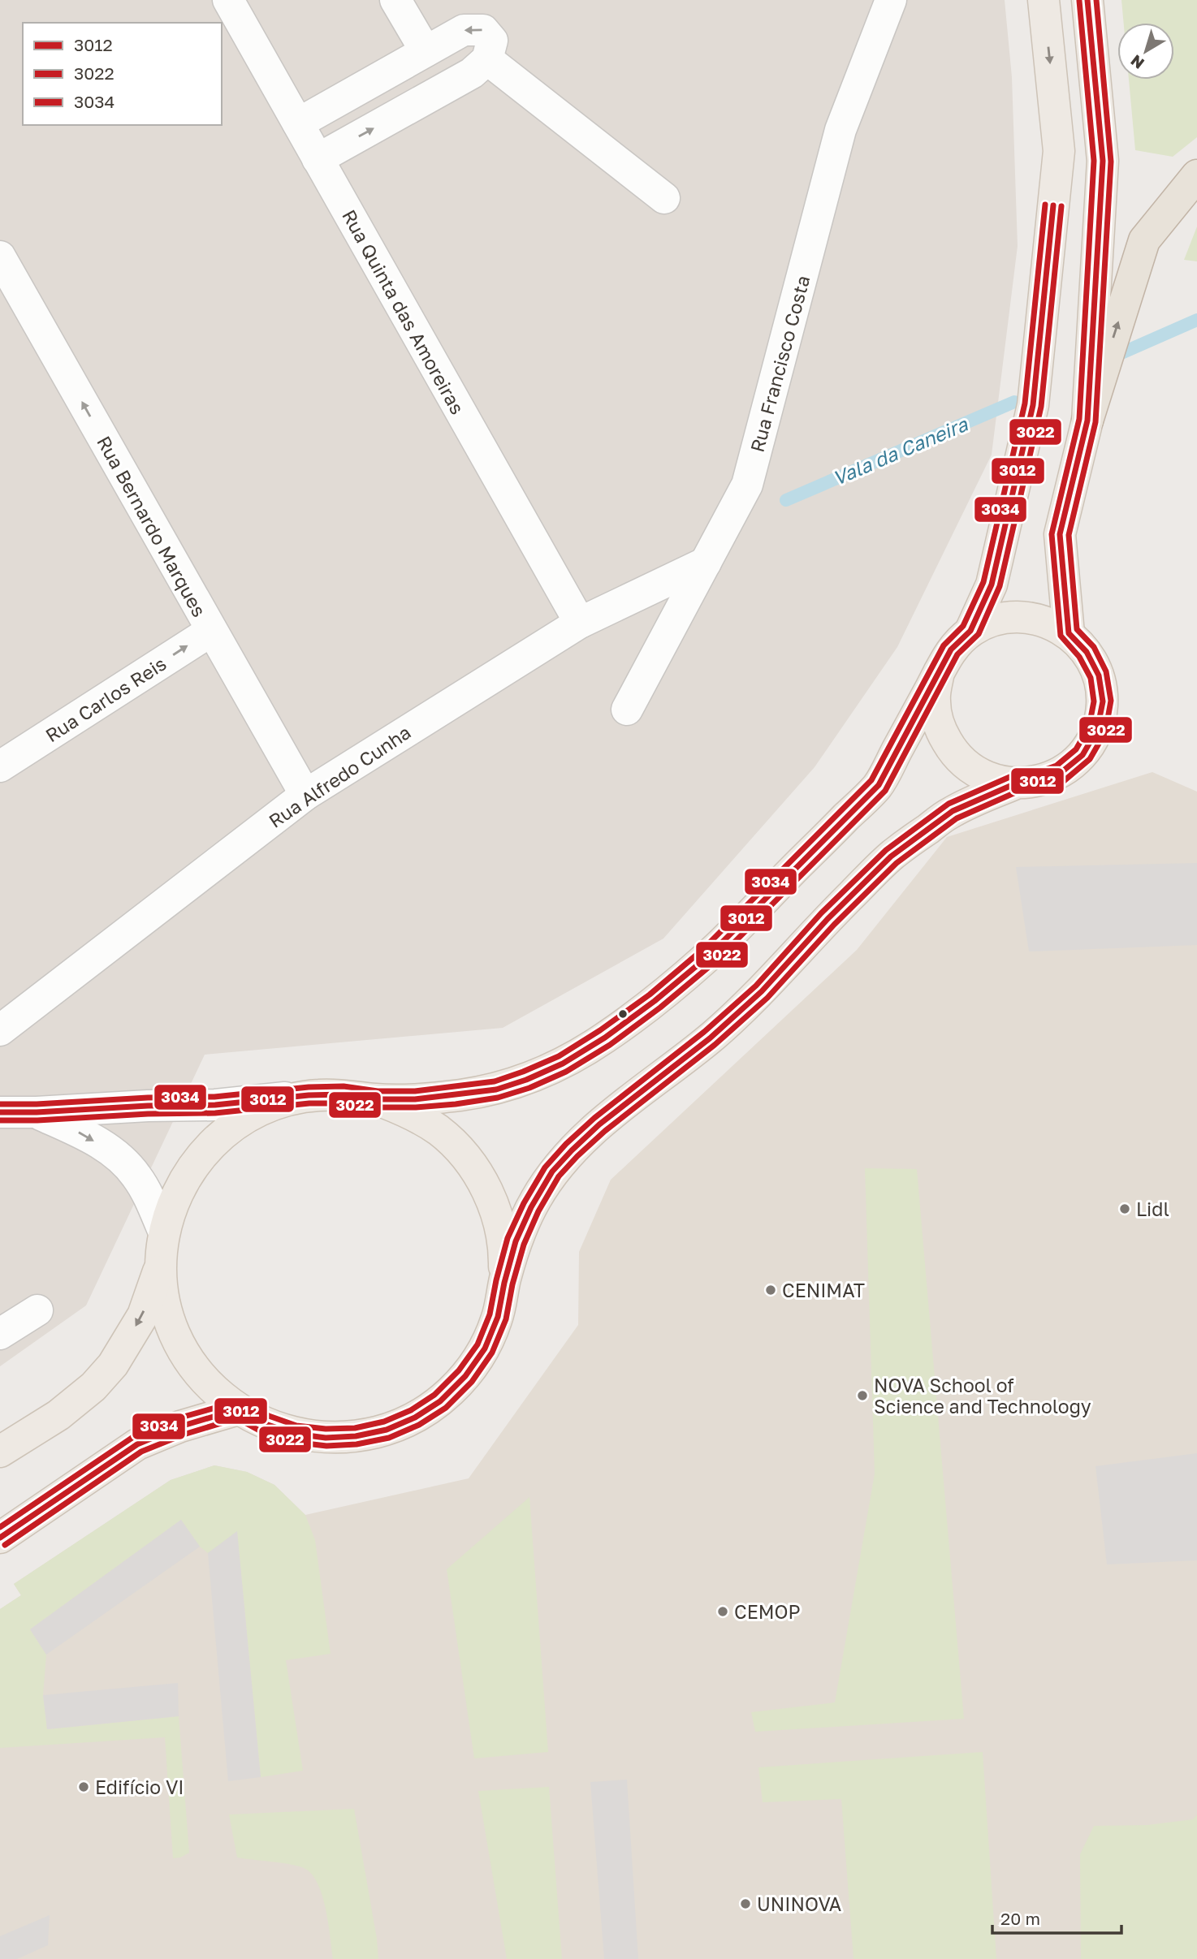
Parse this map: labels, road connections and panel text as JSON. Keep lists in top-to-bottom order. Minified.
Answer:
{"streets":{"street":["Rua Quinta das Amoreiras","Rua Francisco Costa","Rua Bernardo Marques","Rua Carlos Reis","Rua Alfredo Cunha"]},"crossings":[["Rua Quinta das Amoreiras","Rua Alfredo Cunha"],["Rua Francisco Costa","Rua Alfredo Cunha"],["Rua Bernardo Marques","Rua Carlos Reis"],["Rua Bernardo Marques","Rua Alfredo Cunha"]],"one_way":["Rua Bernardo Marques","Rua Carlos Reis"],"water":["Vala da Caneira"],"places":["Lidl","CENIMAT","NOVA School of Science and Technology","CEMOP","Edifício VI","UNINOVA"],"lines":["transit line 3012","transit line 3022","transit line 3034"],"legend":["3012","3022","3034"],"scale_bar":"20 m","north":"bottom left"}
